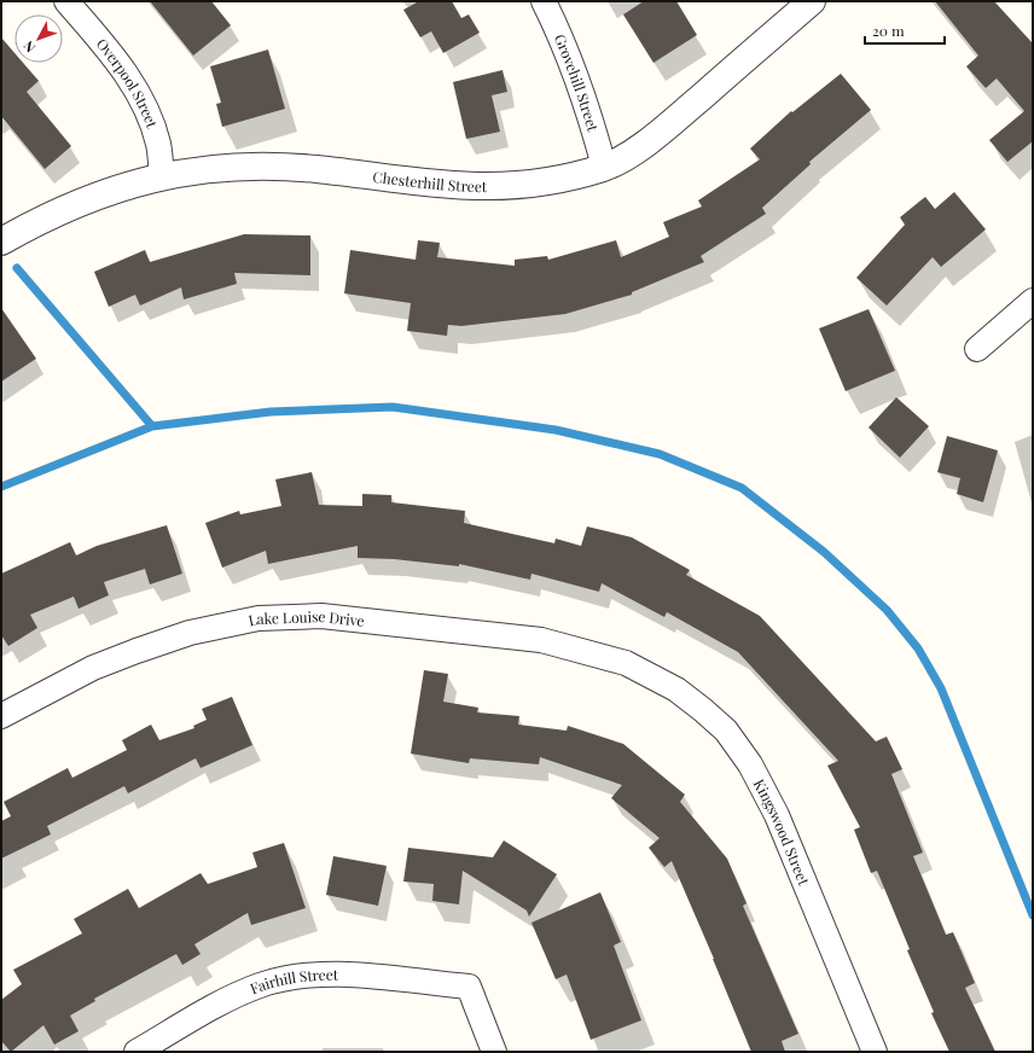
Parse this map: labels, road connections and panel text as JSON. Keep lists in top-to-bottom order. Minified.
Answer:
{"streets":{"street":["Grovehill Street","Overpool Street","Chesterhill Street","Lake Louise Drive","Kingswood Street","Fairhill Street"]},"crossings":[["Grovehill Street","Chesterhill Street"],["Overpool Street","Chesterhill Street"],["Lake Louise Drive","Kingswood Street"]],"scale_bar":"20 m","north":"bottom left"}
